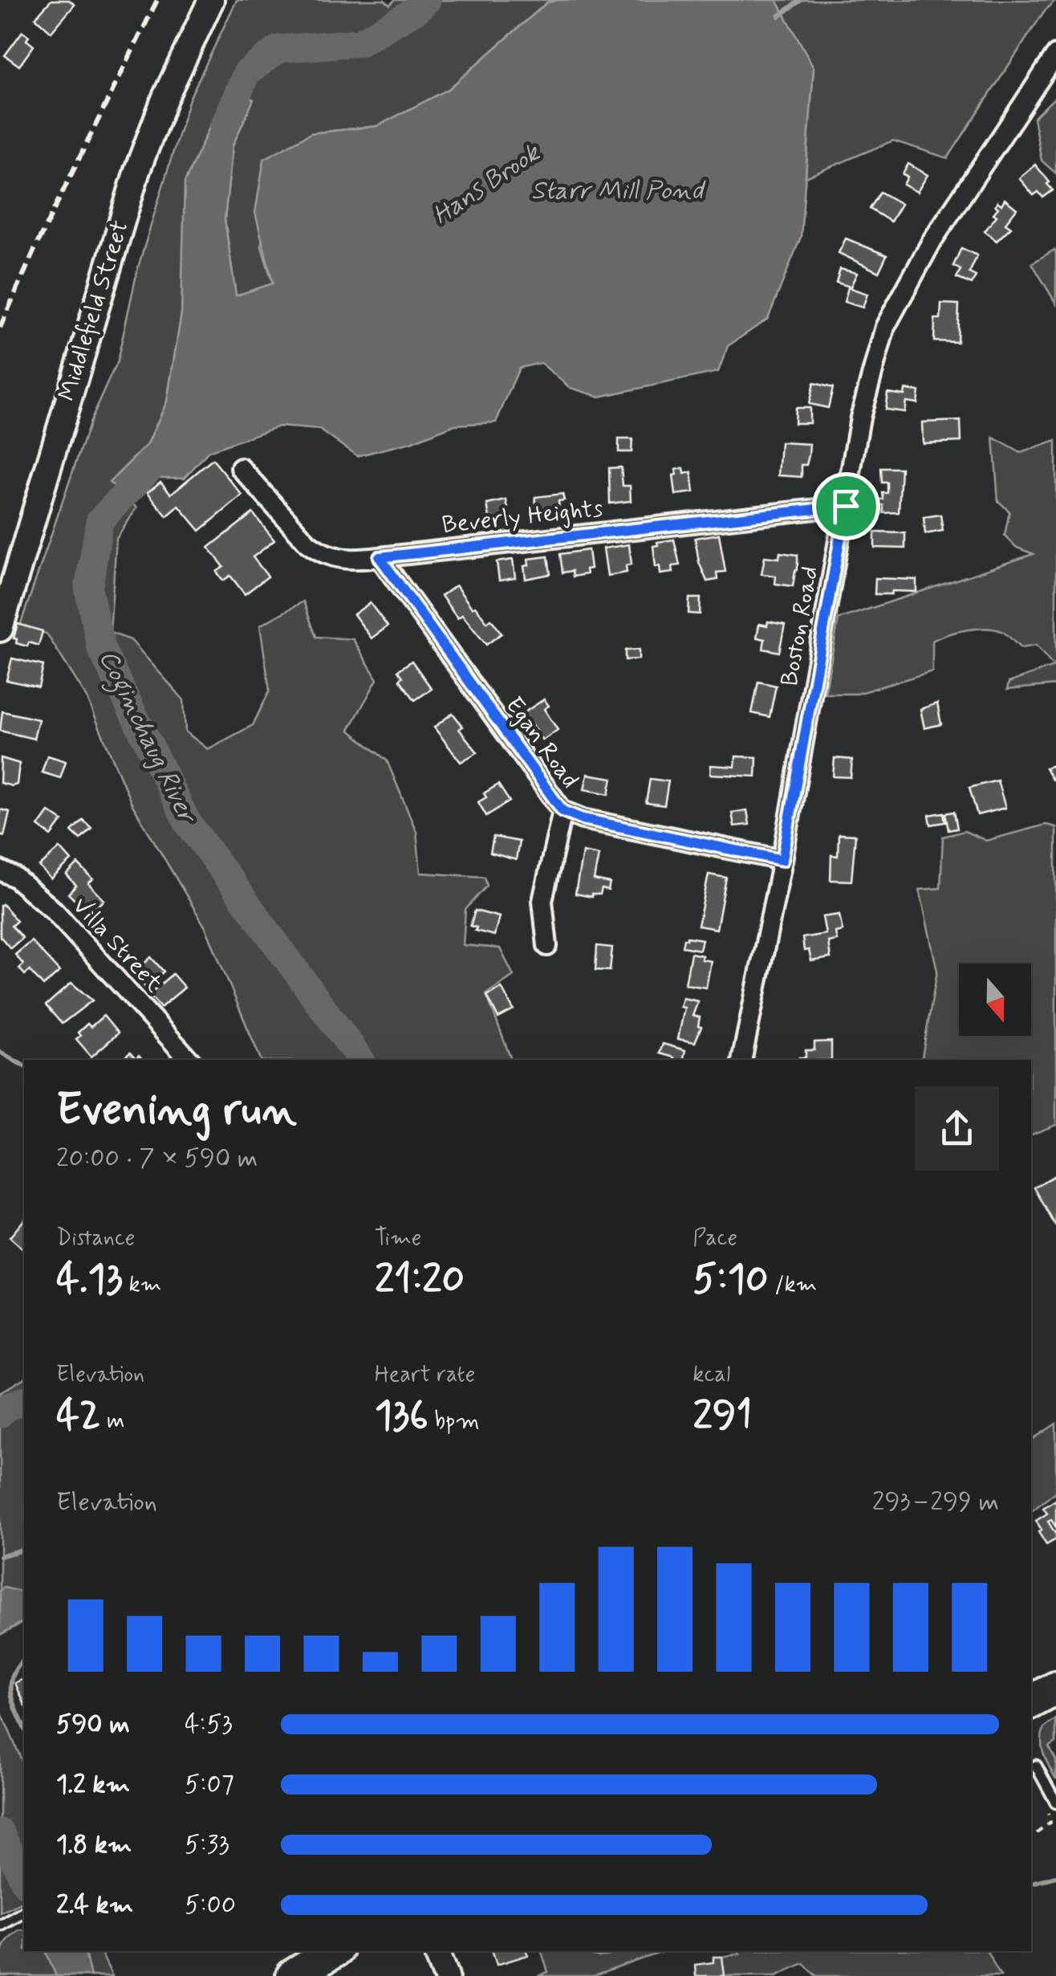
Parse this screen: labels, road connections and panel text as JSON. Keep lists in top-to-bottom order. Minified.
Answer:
{"streets":{"main road":["Middlefield Street"],"street":["Beverly Heights","Boston Road","Egan Road","Villa Street"]},"crossings":[["Beverly Heights","Boston Road"],["Beverly Heights","Egan Road"],["Boston Road","Egan Road"]],"water":["Hans Brook","Starr Mill Pond","Coginchaug River"],"north":"bottom","page":{"heading":["Evening run","20:00 · 7 × 590 m"],"stats":[["Distance","4.13 km"],["Time","21:20"],["Pace","5:10 /km"],["Elevation","42 m"],["Heart rate","136 bpm"],["kcal","291"]],"chart":["Elevation","293–299 m"],"list":[{"name":"590 m","note":"4:53"},{"name":"1.2 km","note":"5:07"},{"name":"1.8 km","note":"5:33"},{"name":"2.4 km","note":"5:00"}]}}
